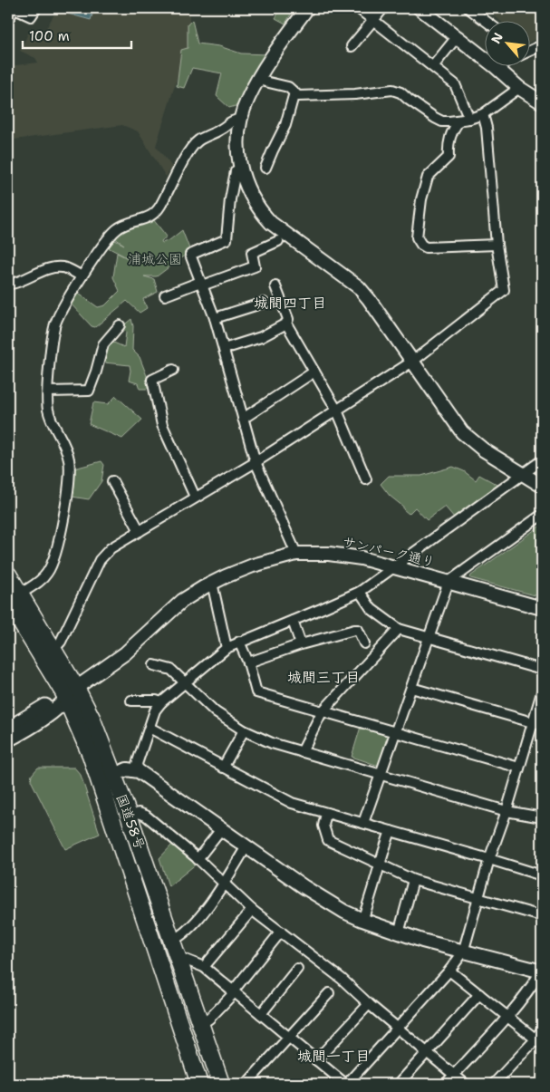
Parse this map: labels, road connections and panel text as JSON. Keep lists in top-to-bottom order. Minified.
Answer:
{"streets":{"highway":["国道58号"],"street":["サンパーク通り"]},"crossings":[["サンパーク通り","国道58号"]],"districts":["城間四丁目","城間三丁目","城間一丁目"],"parks":["浦城公園"],"scale_bar":"100 m","north":"top left"}
